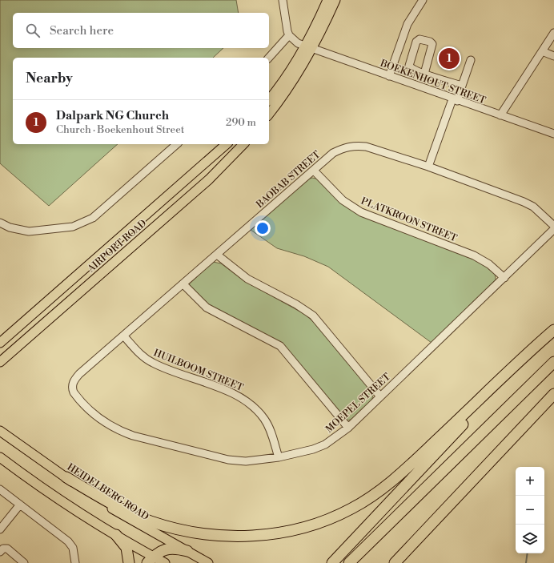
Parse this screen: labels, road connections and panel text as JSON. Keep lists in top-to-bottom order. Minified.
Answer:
{"streets":{"main road":["AIRPORT ROAD","HEIDELBERG ROAD"],"street":["BOEKENHOUT STREET","BAOBAB STREET","PLATKROON STREET","HUILBOOM STREET","MOEPEL STREET"]},"crossings":[["BAOBAB STREET","PLATKROON STREET"],["BAOBAB STREET","HUILBOOM STREET"],["BAOBAB STREET","MOEPEL STREET"],["PLATKROON STREET","MOEPEL STREET"],["HUILBOOM STREET","MOEPEL STREET"]],"page":{"search":"Search here","pins":"1","heading":"Nearby","list":[{"mark":"1","name":"Dalpark NG Church","note":"Church · Boekenhout Street","value":"290 m"}],"map_buttons":["+","−"]}}
